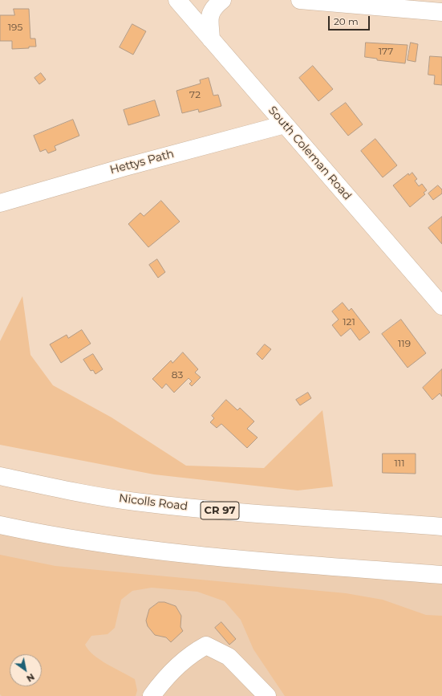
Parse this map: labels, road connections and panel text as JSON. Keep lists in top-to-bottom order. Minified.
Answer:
{"streets":{"main road":["South Coleman Road","Hettys Path","Nicolls Road","CR 97"]},"crossings":[["South Coleman Road","Hettys Path"]],"house_numbers":["195","177","72","121","119","83","111"],"scale_bar":"20 m","north":"bottom right"}
